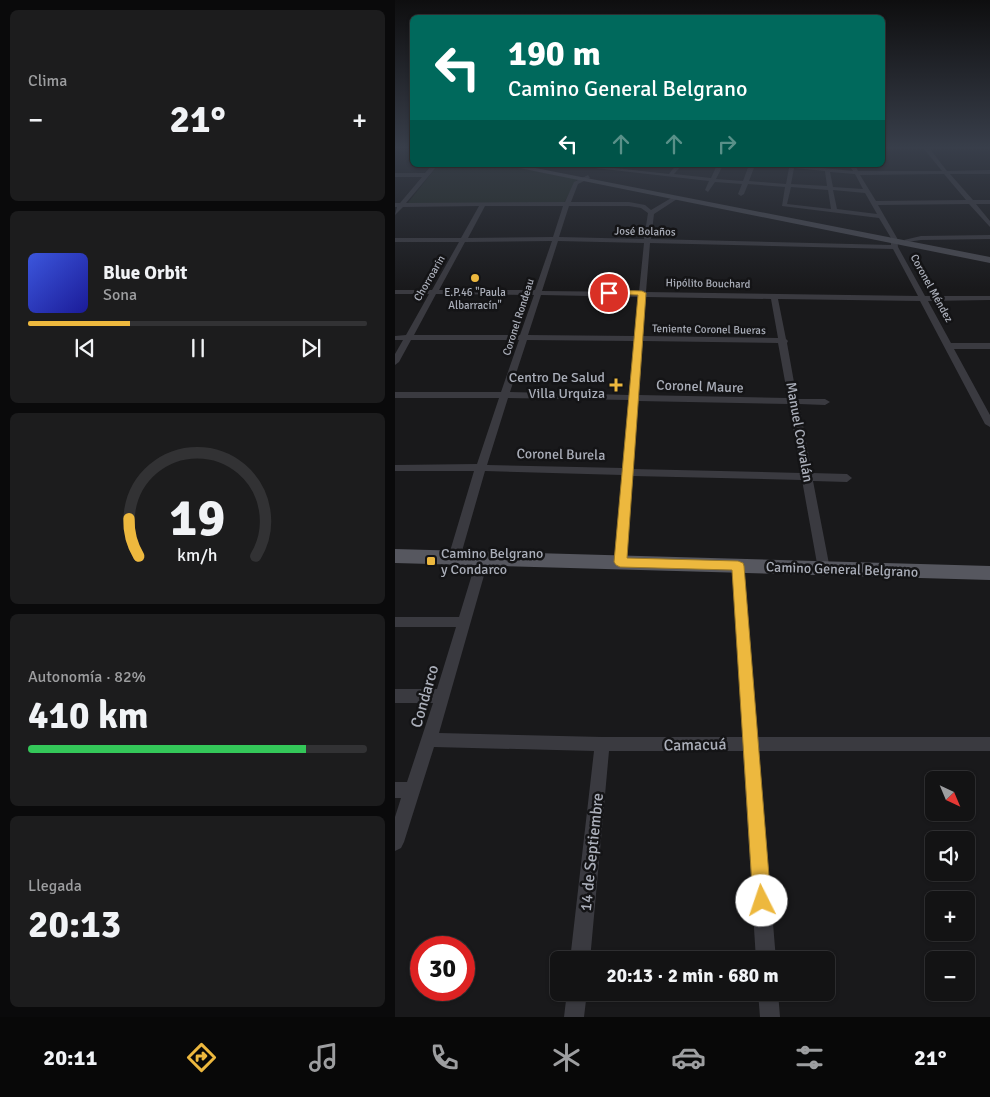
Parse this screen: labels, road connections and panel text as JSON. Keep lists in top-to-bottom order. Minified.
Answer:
{"streets":{"main road":["Camino General Belgrano"],"street":["José Bolaños","Chorroarin","Hipólito Bouchard","Coronel Méndez","Coronel Rondeau","Teniente Coronel Bueras","Coronel Maure","Manuel Corvalán","Coronel Burela","Condarco","Camacuá","14 de Septiembre"]},"crossings":[["José Bolaños","Chorroarin"],["José Bolaños","Coronel Méndez"],["José Bolaños","Coronel Rondeau"],["Chorroarin","Hipólito Bouchard"],["Chorroarin","Teniente Coronel Bueras"],["Hipólito Bouchard","Coronel Méndez"],["Hipólito Bouchard","Coronel Rondeau"],["Hipólito Bouchard","Manuel Corvalán"],["Coronel Rondeau","Teniente Coronel Bueras"],["Coronel Rondeau","Coronel Maure"],["Coronel Rondeau","Coronel Burela"],["Coronel Rondeau","Camino General Belgrano"],["Teniente Coronel Bueras","Manuel Corvalán"],["Coronel Maure","Manuel Corvalán"],["Manuel Corvalán","Coronel Burela"],["Manuel Corvalán","Camino General Belgrano"],["Camino General Belgrano","Condarco"],["Condarco","Camacuá"],["Camacuá","14 de Septiembre"]],"places":{"other":["E.P.46 \"Paula Albarracín\""],"health":["Centro De Salud Villa Urquiza"],"transit":["Camino Belgrano y Condarco"]},"north":"bottom right","page":{"tile":["Clima",["Autonomía · 82%","410 km"],["Llegada","20:13"]],"turn":["190 m","Camino General Belgrano"],"heat":["−","21°","+"],"song":["Blue Orbit","Sona"],"map_buttons":["+","−"],"limit":"30","trip":"20:13 · 2 min · 680 m","tabs":["20:11","21°"],"gauge":["19","km/h"]}}
